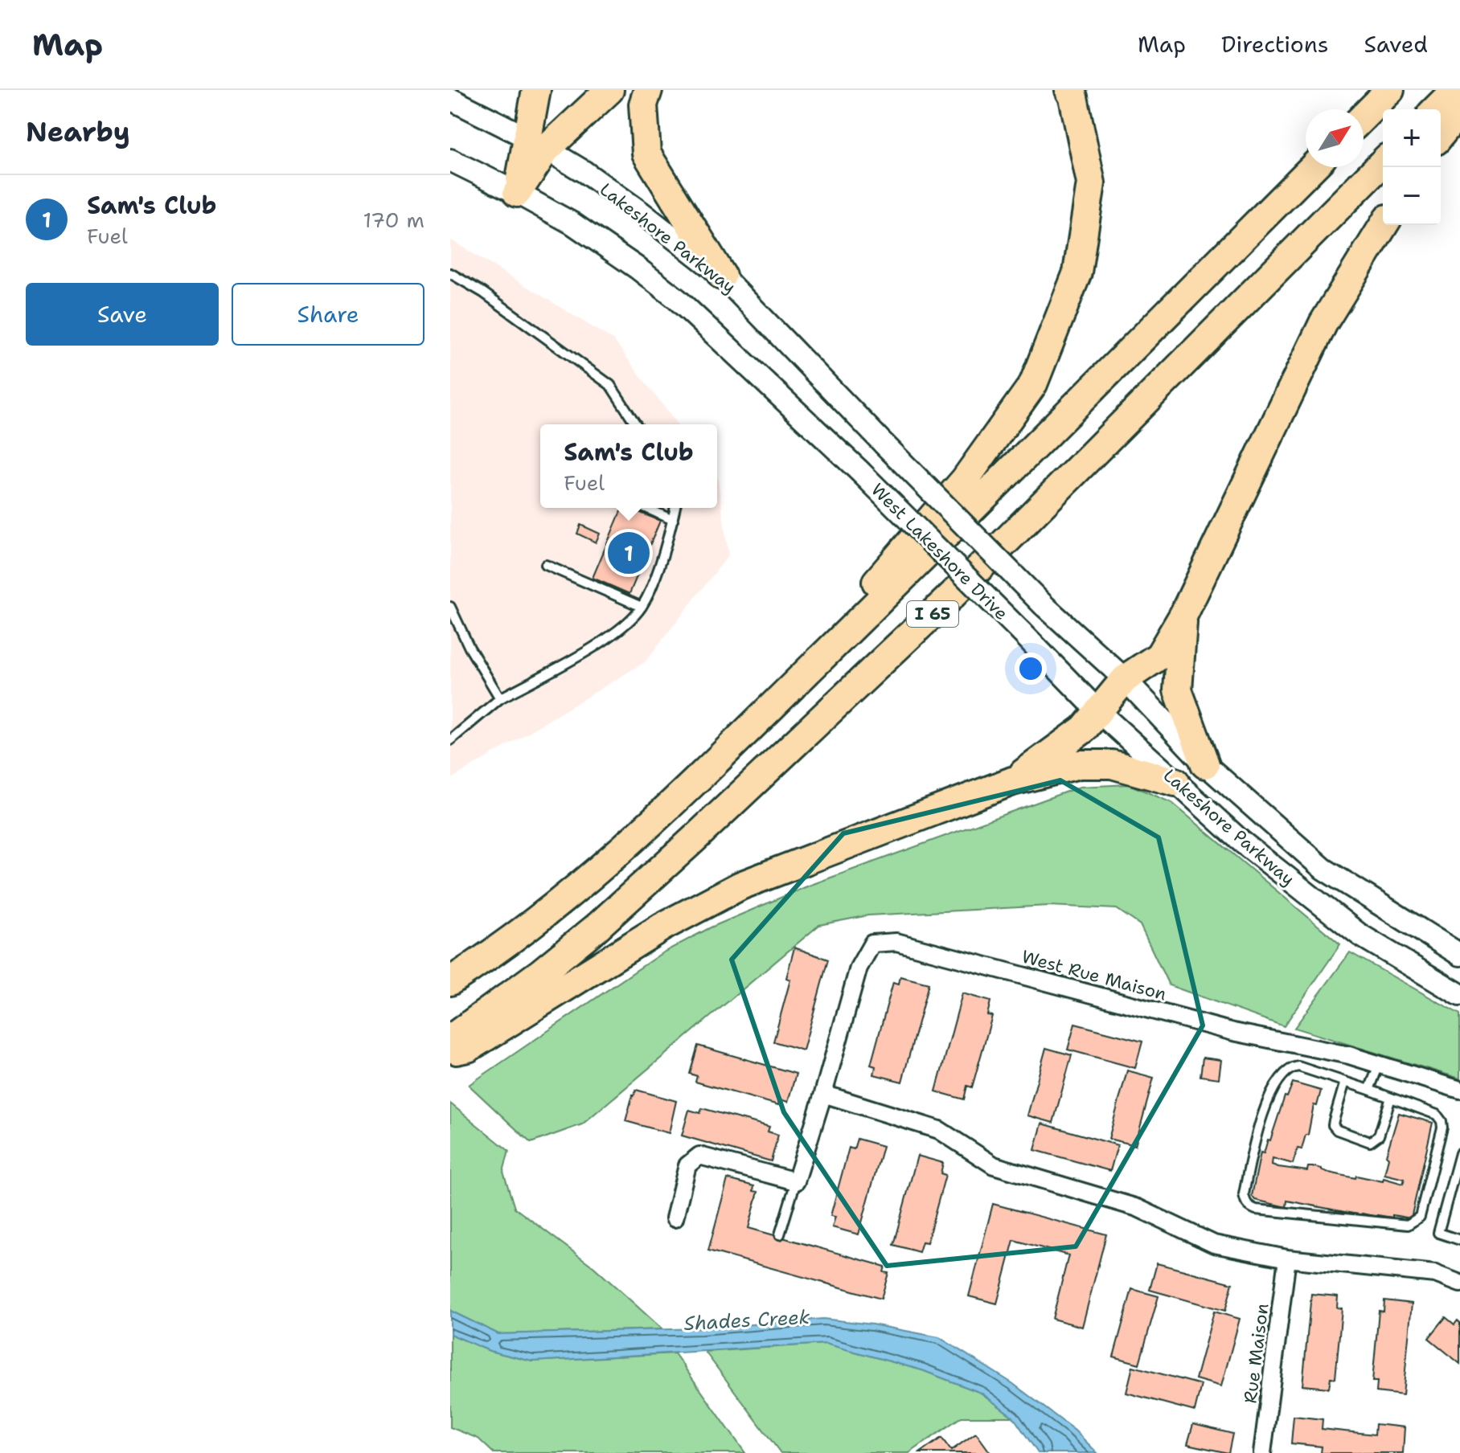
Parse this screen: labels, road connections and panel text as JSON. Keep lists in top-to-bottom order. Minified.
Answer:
{"streets":{"highway":["I 65"],"main road":["Lakeshore Parkway","West Lakeshore Drive"],"street":["West Rue Maison","Rue Maison"]},"crossings":[["Lakeshore Parkway","West Lakeshore Drive"]],"water":["Shades Creek"],"north":"top right","page":{"header":"Map","nav":["Map","Directions","Saved"],"heading":"Nearby","map_buttons":["+","−"],"list":[{"mark":"1","name":"Sam's Club","note":"Fuel","value":"170 m"}],"buttons":["Save","Share"],"popup":["Sam's Club","Fuel"],"pins":"1"}}
